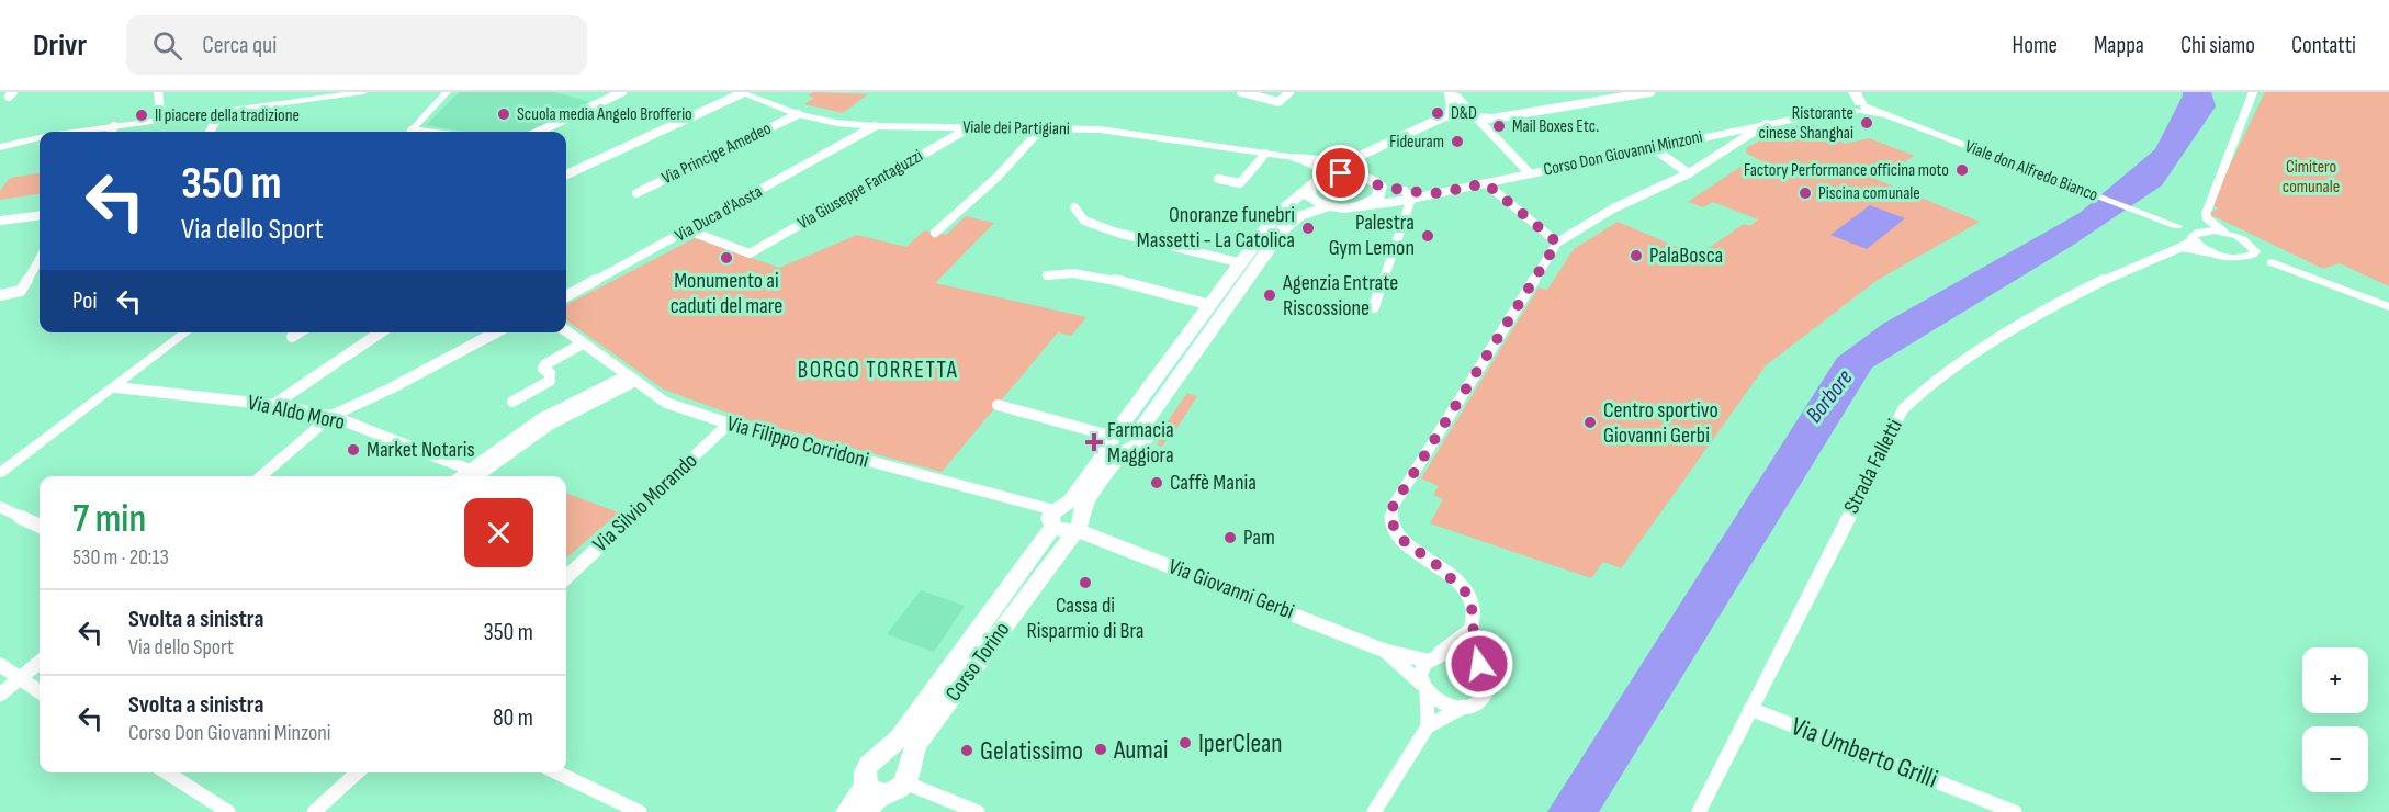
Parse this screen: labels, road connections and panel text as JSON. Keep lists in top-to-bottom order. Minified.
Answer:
{"streets":{"main road":["Corso Don Giovanni Minzoni","Corso Torino"],"street":["Viale dei Partigiani","Via Principe Amedeo","Viale don Alfredo Bianco","Via Giuseppe Fantaguzzi","Via Duca d'Aosta","Via Aldo Moro","Via Filippo Corridoni","Strada Falletti","Via Silvio Morando","Via Giovanni Gerbi","Via Umberto Grilli"]},"crossings":[["Viale dei Partigiani","Via Principe Amedeo"],["Viale dei Partigiani","Via Giuseppe Fantaguzzi"],["Viale dei Partigiani","Via Duca d'Aosta"],["Corso Don Giovanni Minzoni","Viale don Alfredo Bianco"],["Corso Don Giovanni Minzoni","Corso Torino"],["Viale don Alfredo Bianco","Strada Falletti"],["Via Giuseppe Fantaguzzi","Via Duca d'Aosta"],["Via Filippo Corridoni","Via Silvio Morando"],["Via Filippo Corridoni","Corso Torino"],["Strada Falletti","Via Umberto Grilli"],["Via Giovanni Gerbi","Corso Torino"]],"districts":["BORGO TORRETTA"],"water":["Borbore"],"parks":["Cimitero comunale"],"places":{"other":["D&D","Scuola media Angelo Brofferio","Il piacere della tradizione","Ristorante cinese Shanghai","Mail Boxes Etc.","Fideuram","Factory Performance officina moto","Piscina comunale","Onoranze funebri Massetti - La Catolica","Palestra Gym Lemon","PalaBosca","Monumento ai caduti del mare","Agenzia Entrate Riscossione","Centro sportivo Giovanni Gerbi","Market Notaris","Caffè Mania","Pam","Cassa di Risparmio di Bra","IperClean","Aumai","Gelatissimo"],"health":["Farmacia Maggiora"]},"page":{"header":"Drivr","search":"Cerca qui","nav":["Home","Mappa","Chi siamo","Contatti"],"turn":["350 m","Via dello Sport"],"then":"Poi","heading":["7 min","530 m · 20:13"],"list":[{"name":"Svolta a sinistra","note":"Via dello Sport","value":"350 m"},{"name":"Svolta a sinistra","note":"Corso Don Giovanni Minzoni","value":"80 m"}],"map_buttons":["+","−"]}}
